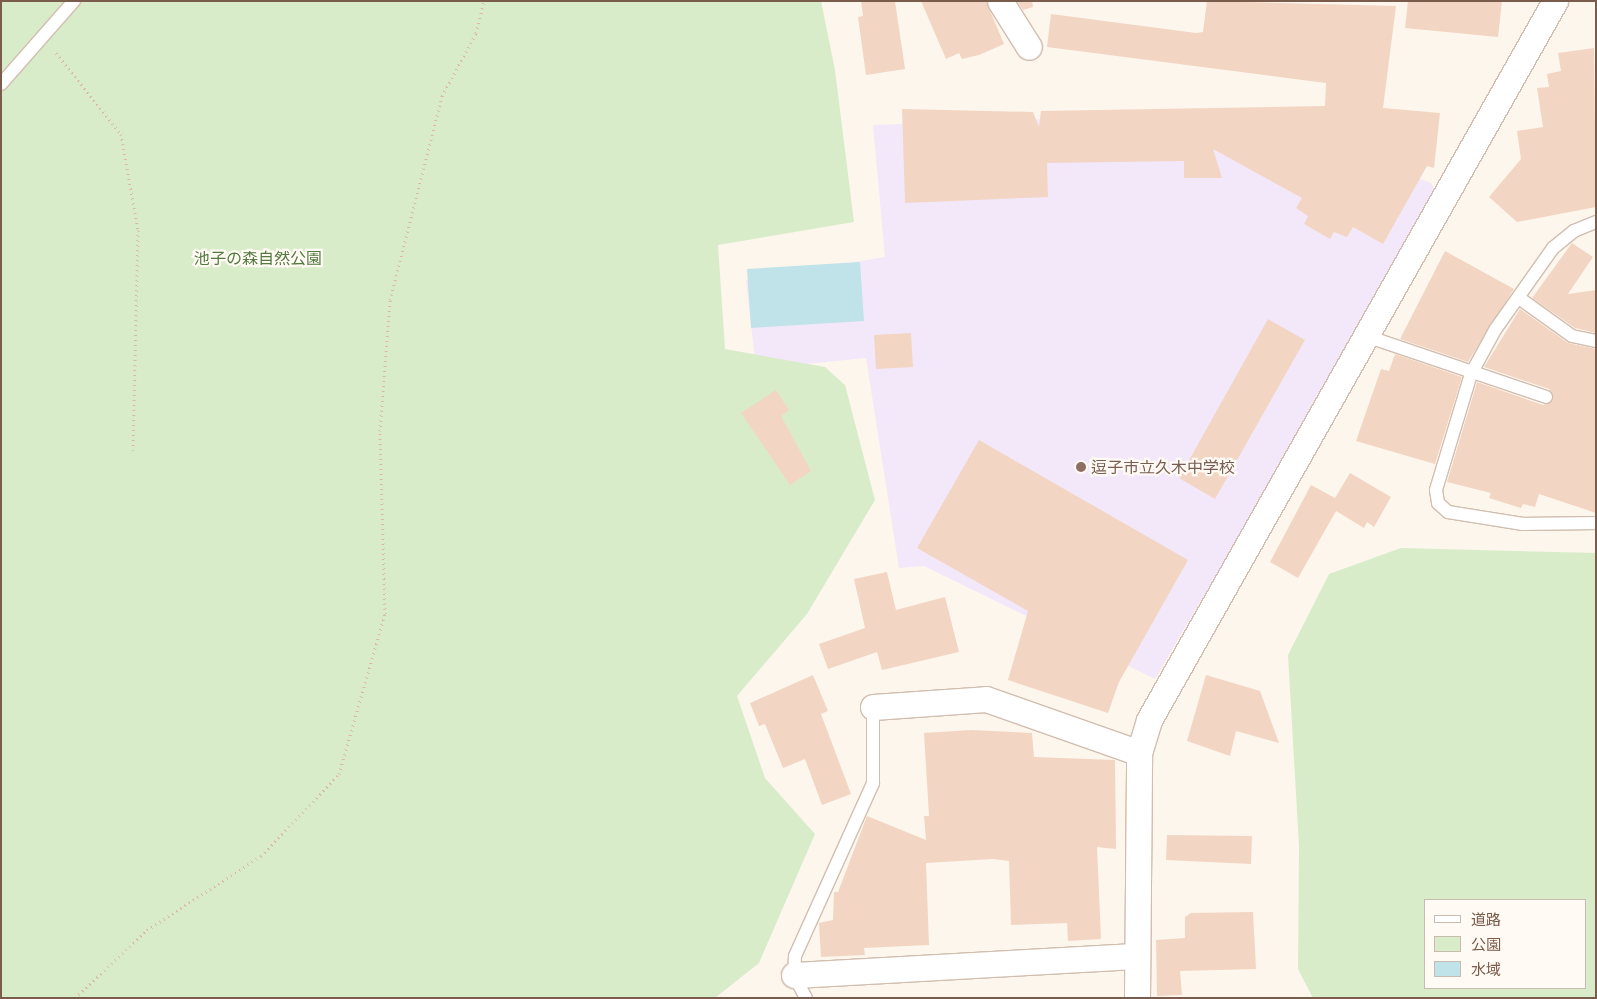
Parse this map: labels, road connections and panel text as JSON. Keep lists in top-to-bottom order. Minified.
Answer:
{"parks":["池子の森自然公園"],"places":["逗子市立久木中学校"],"legend":["道路","公園","水域"]}
